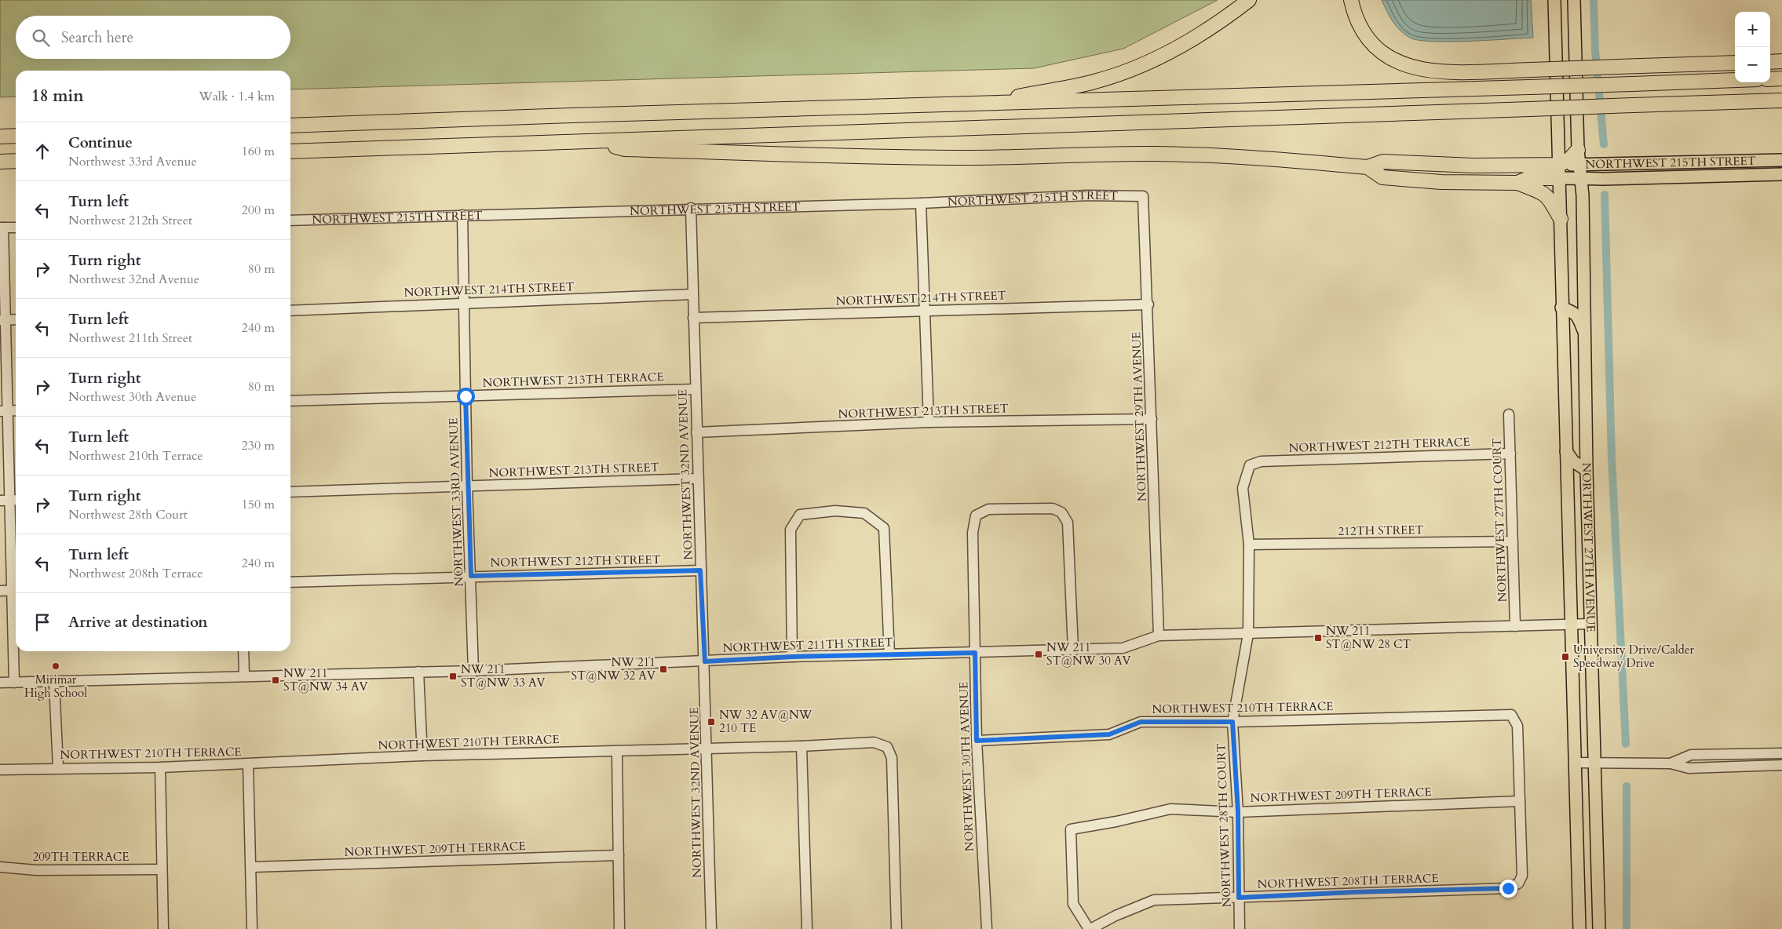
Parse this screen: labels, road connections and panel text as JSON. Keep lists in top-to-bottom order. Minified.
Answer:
{"streets":{"main road":["NORTHWEST 215TH STREET","NORTHWEST 27TH AVENUE"],"street":["NORTHWEST 214TH STREET","NORTHWEST 213TH TERRACE","NORTHWEST 213TH STREET","NORTHWEST 29TH AVENUE","NORTHWEST 212TH TERRACE","NORTHWEST 32ND AVENUE","NORTHWEST 33RD AVENUE","NORTHWEST 27TH COURT","212TH STREET","NORTHWEST 212TH STREET","NORTHWEST 211TH STREET","NORTHWEST 210TH TERRACE","NORTHWEST 30TH AVENUE","NORTHWEST 209TH TERRACE","NORTHWEST 28TH COURT","209TH TERRACE","NORTHWEST 208TH TERRACE"]},"crossings":[["NORTHWEST 215TH STREET","NORTHWEST 29TH AVENUE"],["NORTHWEST 215TH STREET","NORTHWEST 32ND AVENUE"],["NORTHWEST 215TH STREET","NORTHWEST 33RD AVENUE"],["NORTHWEST 215TH STREET","NORTHWEST 27TH AVENUE"],["NORTHWEST 214TH STREET","NORTHWEST 29TH AVENUE"],["NORTHWEST 214TH STREET","NORTHWEST 32ND AVENUE"],["NORTHWEST 214TH STREET","NORTHWEST 33RD AVENUE"],["NORTHWEST 213TH TERRACE","NORTHWEST 32ND AVENUE"],["NORTHWEST 213TH TERRACE","NORTHWEST 33RD AVENUE"],["NORTHWEST 213TH STREET","NORTHWEST 29TH AVENUE"],["NORTHWEST 213TH STREET","NORTHWEST 32ND AVENUE"],["NORTHWEST 213TH STREET","NORTHWEST 33RD AVENUE"],["NORTHWEST 29TH AVENUE","NORTHWEST 211TH STREET"],["NORTHWEST 212TH TERRACE","NORTHWEST 27TH COURT"],["NORTHWEST 212TH TERRACE","NORTHWEST 28TH COURT"],["NORTHWEST 32ND AVENUE","NORTHWEST 212TH STREET"],["NORTHWEST 32ND AVENUE","NORTHWEST 211TH STREET"],["NORTHWEST 32ND AVENUE","NORTHWEST 210TH TERRACE"],["NORTHWEST 33RD AVENUE","NORTHWEST 212TH STREET"],["NORTHWEST 33RD AVENUE","NORTHWEST 211TH STREET"],["NORTHWEST 27TH COURT","212TH STREET"],["NORTHWEST 27TH COURT","NORTHWEST 211TH STREET"],["212TH STREET","NORTHWEST 28TH COURT"],["NORTHWEST 27TH AVENUE","NORTHWEST 211TH STREET"],["NORTHWEST 211TH STREET","NORTHWEST 30TH AVENUE"],["NORTHWEST 211TH STREET","NORTHWEST 28TH COURT"],["NORTHWEST 210TH TERRACE","NORTHWEST 30TH AVENUE"],["NORTHWEST 210TH TERRACE","NORTHWEST 209TH TERRACE"],["NORTHWEST 210TH TERRACE","NORTHWEST 28TH COURT"],["NORTHWEST 210TH TERRACE","NORTHWEST 208TH TERRACE"],["NORTHWEST 209TH TERRACE","NORTHWEST 28TH COURT"],["NORTHWEST 209TH TERRACE","NORTHWEST 208TH TERRACE"],["NORTHWEST 28TH COURT","NORTHWEST 208TH TERRACE"]],"places":{"transit":["NW 211 ST@NW 28 CT","NW 211 ST@NW 30 AV","University Drive/Calder Speedway Drive","NW 211 ST@NW 32 AV","NW 211 ST@NW 33 AV","NW 211 ST@NW 34 AV","NW 32 AV@NW 210 TE"],"other":["Mirimar High School"]},"page":{"map_buttons":["+","−"],"search":"Search here","heading":["18 min","Walk · 1.4 km"],"list":[["Continue","Northwest 33rd Avenue","160 m"],["Turn left","Northwest 212th Street","200 m"],["Turn right","Northwest 32nd Avenue","80 m"],["Turn left","Northwest 211th Street","240 m"],["Turn right","Northwest 30th Avenue","80 m"],["Turn left","Northwest 210th Terrace","230 m"],["Turn right","Northwest 28th Court","150 m"],["Turn left","Northwest 208th Terrace","240 m"],"Arrive at destination"]}}
